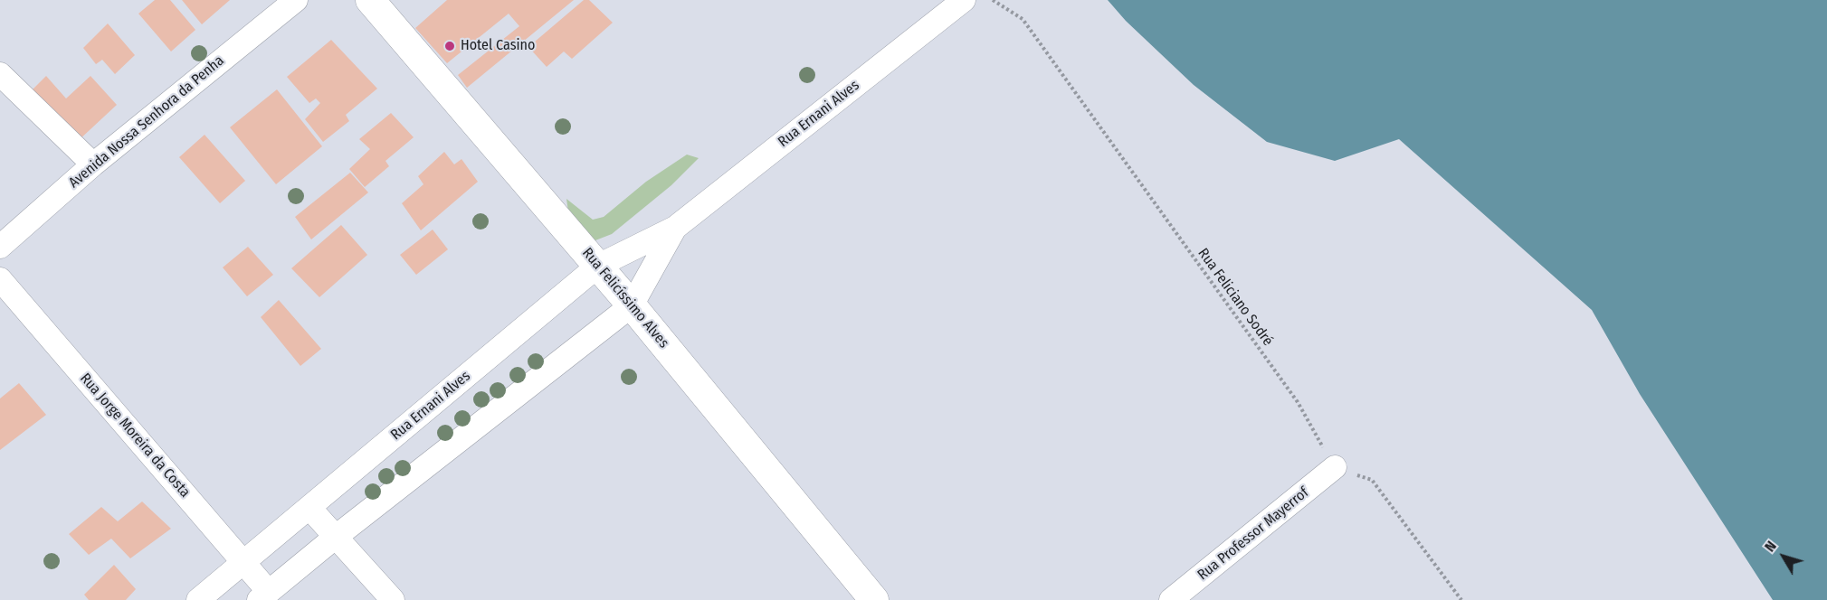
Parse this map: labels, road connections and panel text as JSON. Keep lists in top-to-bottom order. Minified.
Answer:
{"streets":{"street":["Rua Ernani Alves","Avenida Nossa Senhora da Penha","Rua Felicíssimo Alves","Rua Jorge Moreira da Costa","Rua Professor Mayerrof"],"path":["Rua Feliciano Sodré"]},"crossings":[["Rua Ernani Alves","Rua Felicíssimo Alves"],["Rua Ernani Alves","Rua Jorge Moreira da Costa"],["Rua Feliciano Sodré","Rua Professor Mayerrof"]],"places":["Hotel Casino"],"north":"top left"}
